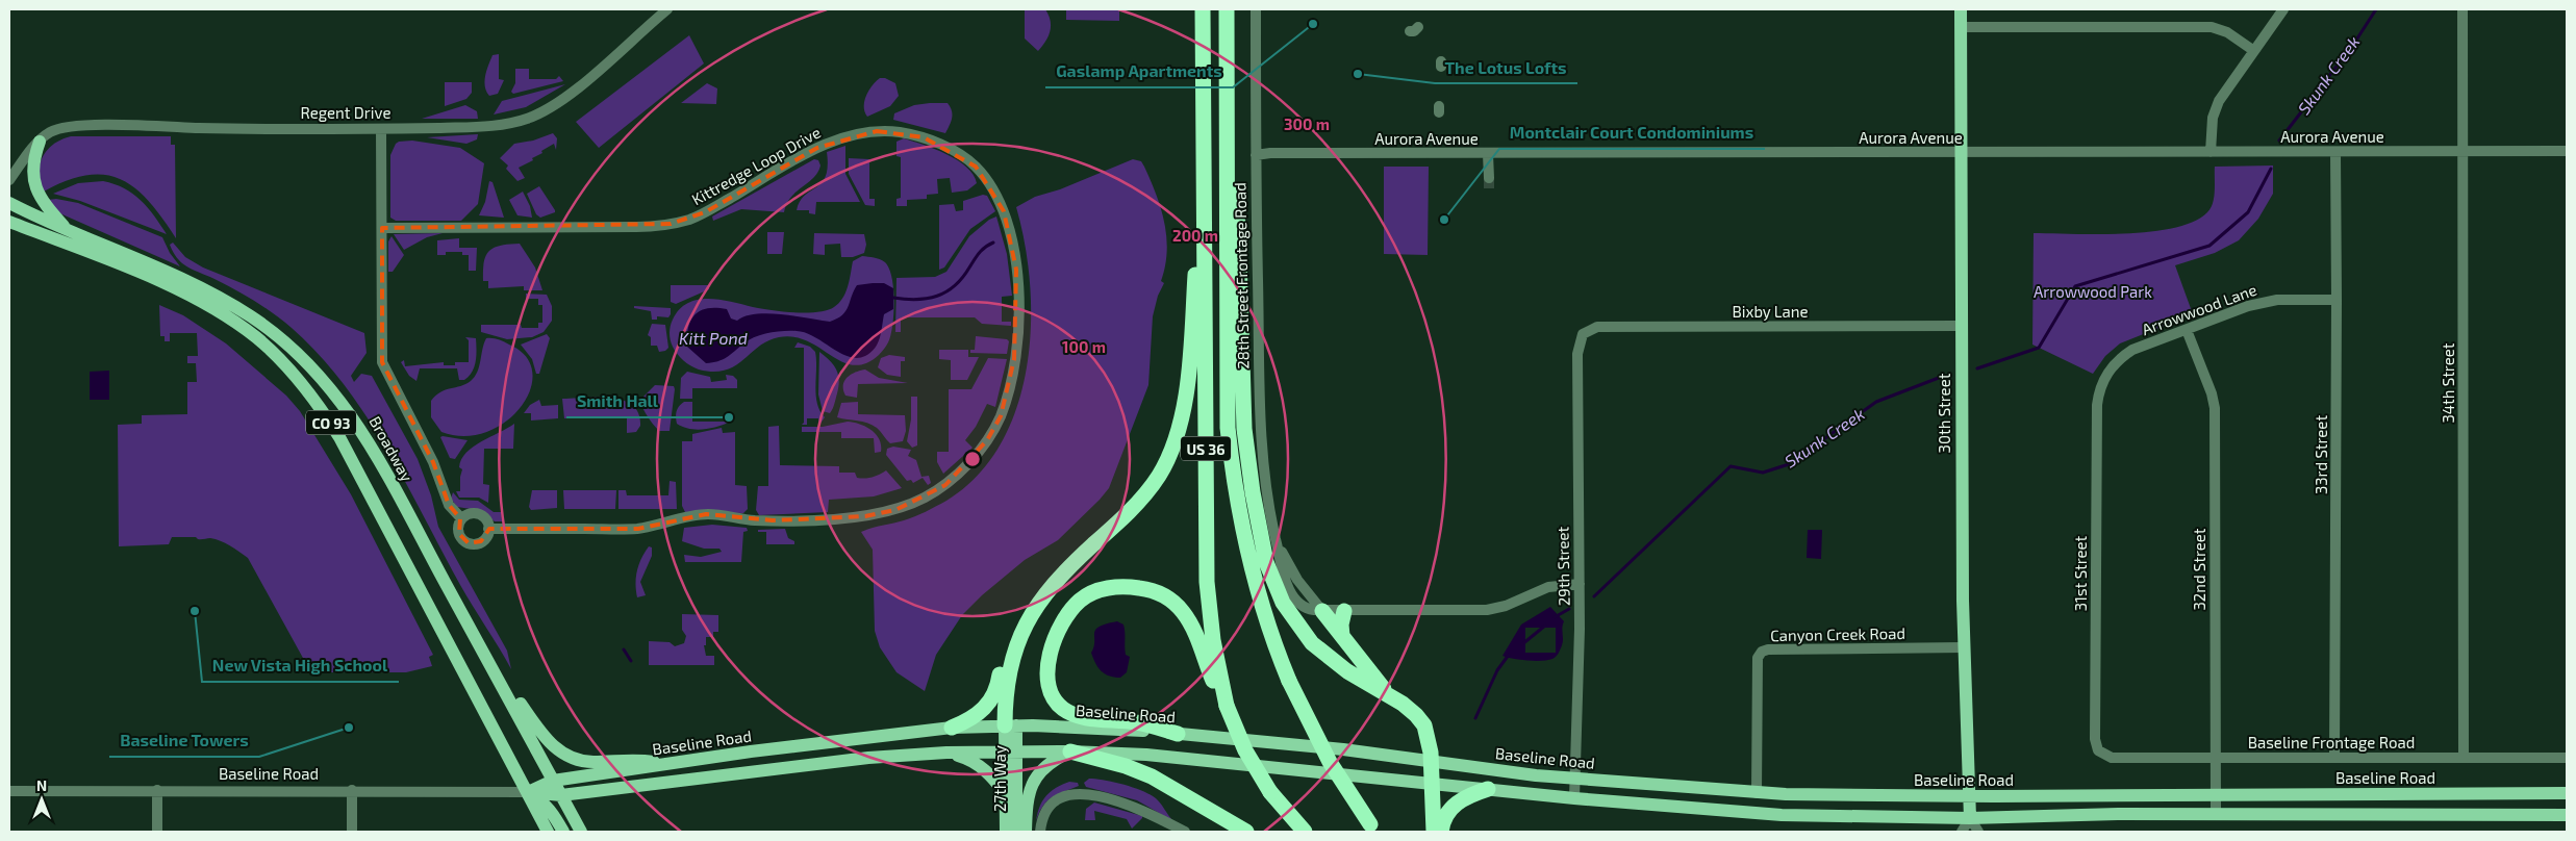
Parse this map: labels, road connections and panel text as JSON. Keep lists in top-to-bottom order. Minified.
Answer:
{"streets":{"highway":["US 36"],"main road":["30th Street","CO 93","Broadway","Baseline Road","27th Way"],"street":["Regent Drive","Aurora Avenue","Kittredge Loop Drive","28th Street Frontage Road","Arrowwood Lane","Bixby Lane","34th Street","33rd Street","29th Street","32nd Street","31st Street","Canyon Creek Road","Baseline Frontage Road"]},"crossings":[["Aurora Avenue","28th Street Frontage Road"],["Aurora Avenue","34th Street"],["Aurora Avenue","30th Street"],["Aurora Avenue","33rd Street"],["Arrowwood Lane","33rd Street"],["Arrowwood Lane","32nd Street"],["Arrowwood Lane","31st Street"],["Bixby Lane","30th Street"],["Bixby Lane","29th Street"],["34th Street","Baseline Frontage Road"],["30th Street","Canyon Creek Road"],["30th Street","Baseline Road"],["CO 93","Baseline Road"],["Broadway","Baseline Road"],["33rd Street","Baseline Frontage Road"],["29th Street","Baseline Road"],["32nd Street","Baseline Road"],["32nd Street","Baseline Frontage Road"],["31st Street","Baseline Frontage Road"],["Canyon Creek Road","Baseline Road"],["Baseline Road","27th Way"]],"water":["Skunk Creek","Kitt Pond"],"parks":["Arrowwood Park"],"places":["Gaslamp Apartments","The Lotus Lofts","Montclair Court Condominiums","Smith Hall","New Vista High School","Baseline Towers"],"north":"top","rings":["300 m","200 m","100 m"]}
